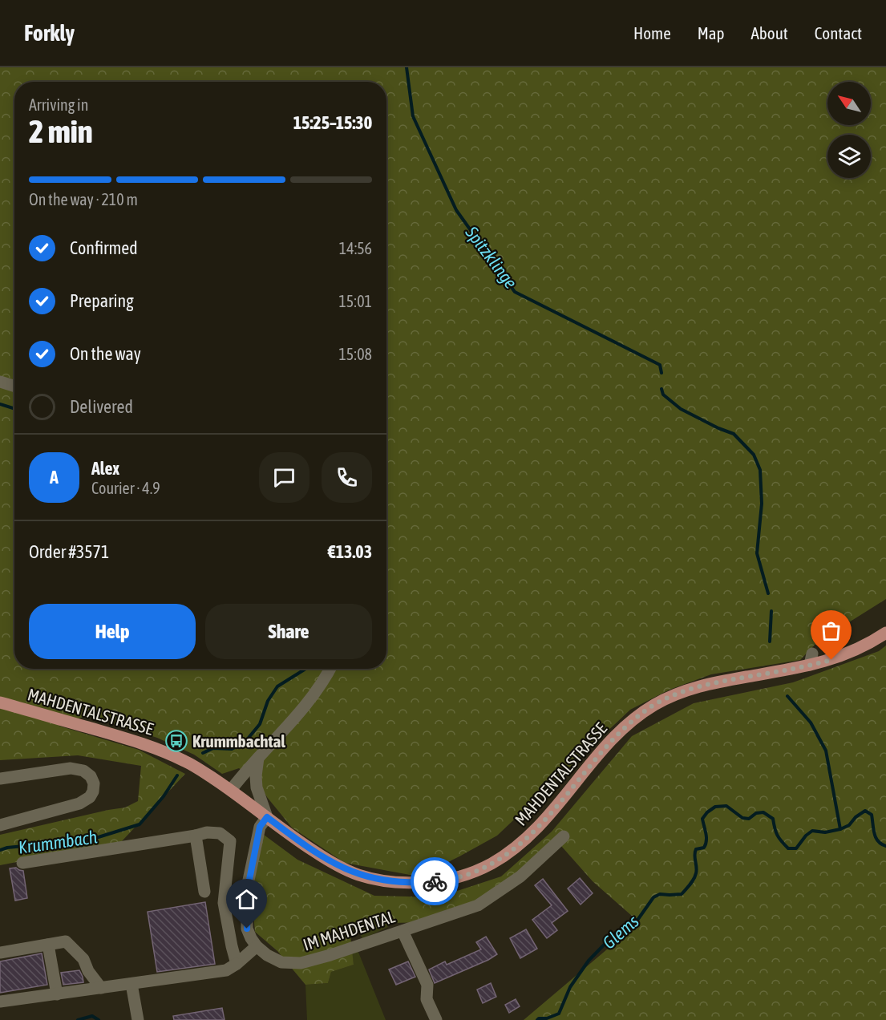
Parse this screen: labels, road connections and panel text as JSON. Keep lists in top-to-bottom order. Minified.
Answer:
{"streets":{"main road":["MAHDENTALSTRASSE"],"street":["IM MAHDENTAL"]},"water":["Spitzklinge","Krummbach","Glems"],"places":{"bus stop":["Krummbachtal"]},"north":"top left","page":{"header":"Forkly","nav":["Home","Map","About","Contact"],"heading":["2 min","Arriving in","15:25–15:30"],"panel":["Alex","Courier · 4.9","Order #3571","€13.03"],"bar":"On the way · 210 m","list":[["Confirmed","14:56"],["Preparing","15:01"],["On the way","15:08"],"Delivered"],"round":"A","buttons":["Help","Share"]}}
